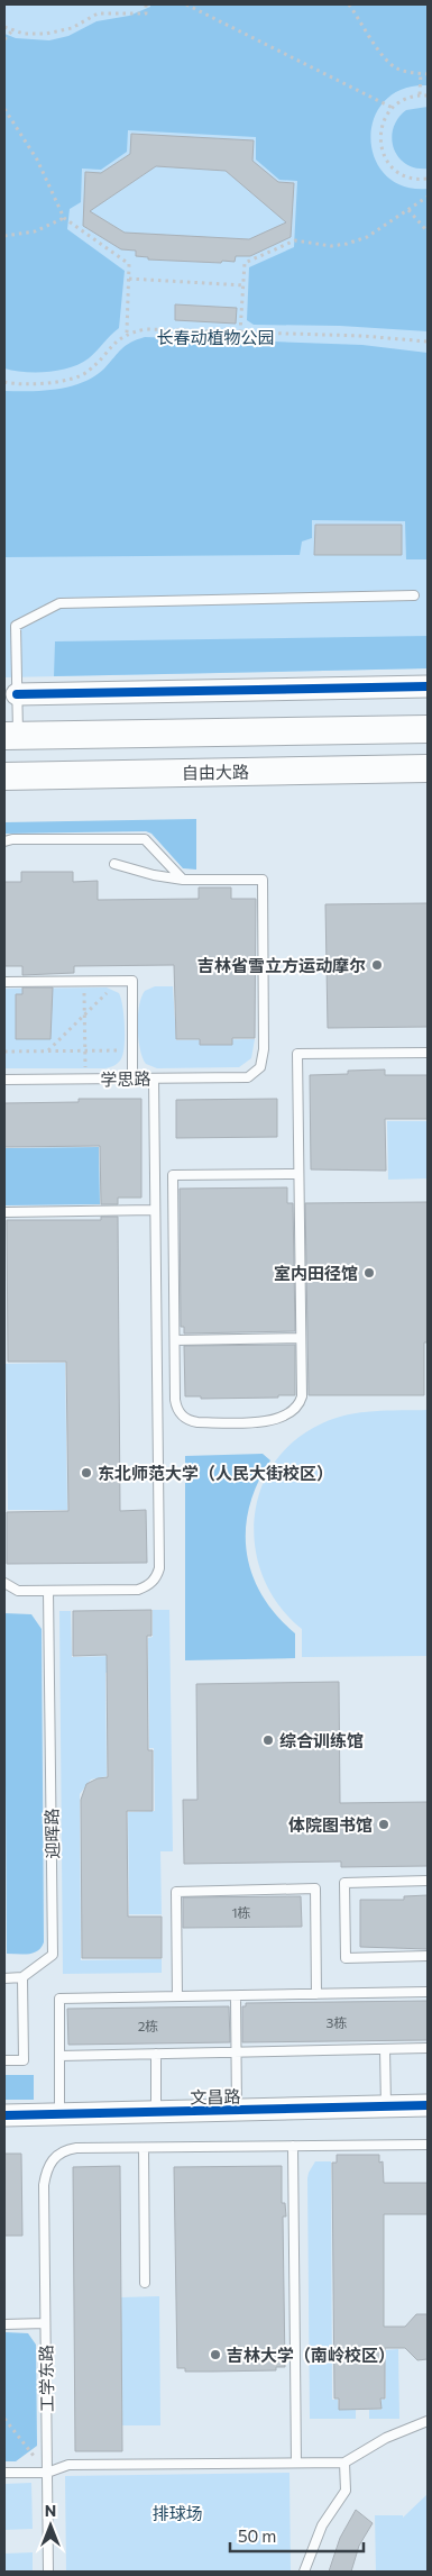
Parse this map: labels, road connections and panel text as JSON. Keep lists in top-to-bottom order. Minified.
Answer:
{"streets":{"main road":["自由大路"],"street":["文昌路"],"lane":["学思路","迎晖路","工学东路"]},"parks":["长春动植物公园","排球场"],"places":["吉林省雪立方运动摩尔","室内田径馆","东北师范大学（人民大街校区）","综合训练馆","体院图书馆","吉林大学（南岭校区）"],"house_numbers":["1栋","3栋","2栋"],"scale_bar":"50 m","north":"top"}
